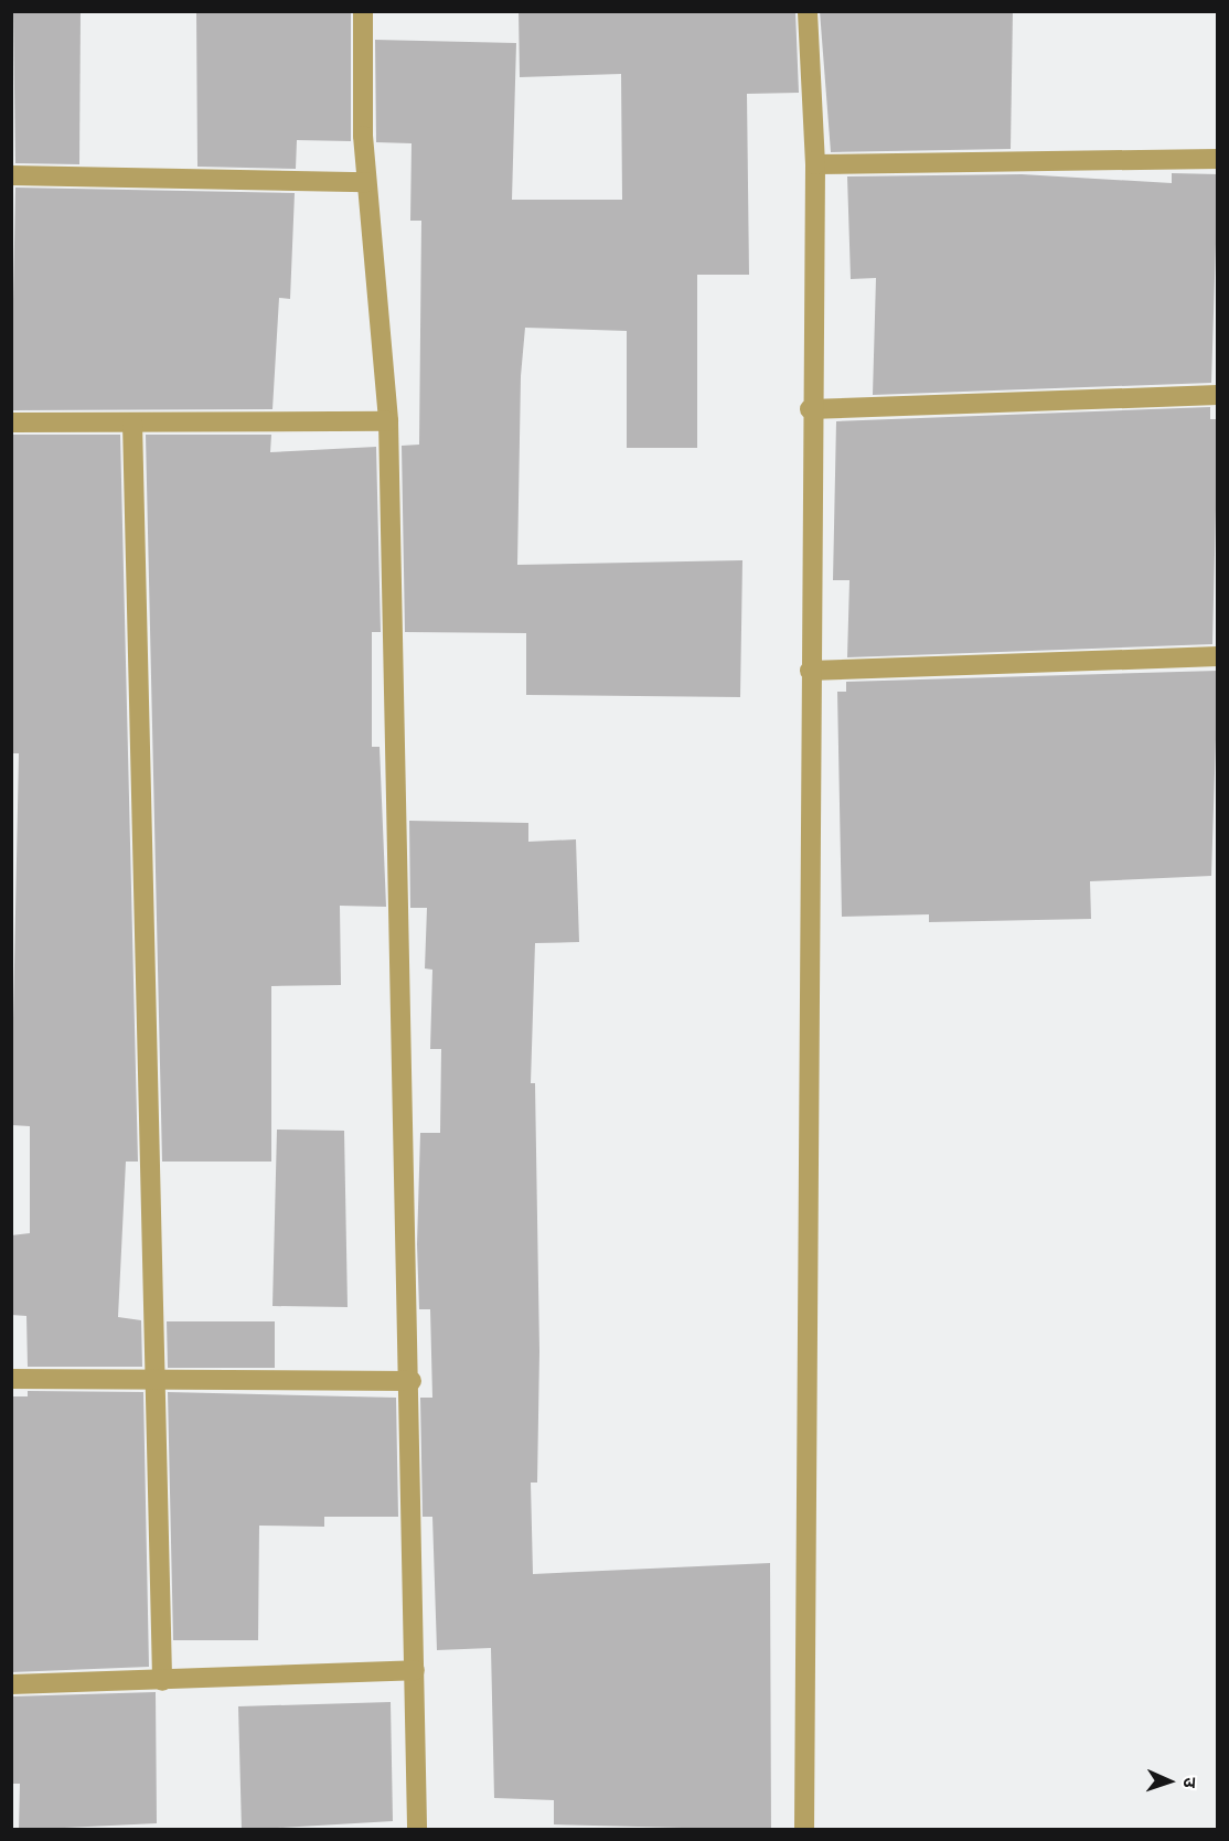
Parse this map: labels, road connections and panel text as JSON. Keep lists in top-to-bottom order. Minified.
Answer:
{"north":"right"}
